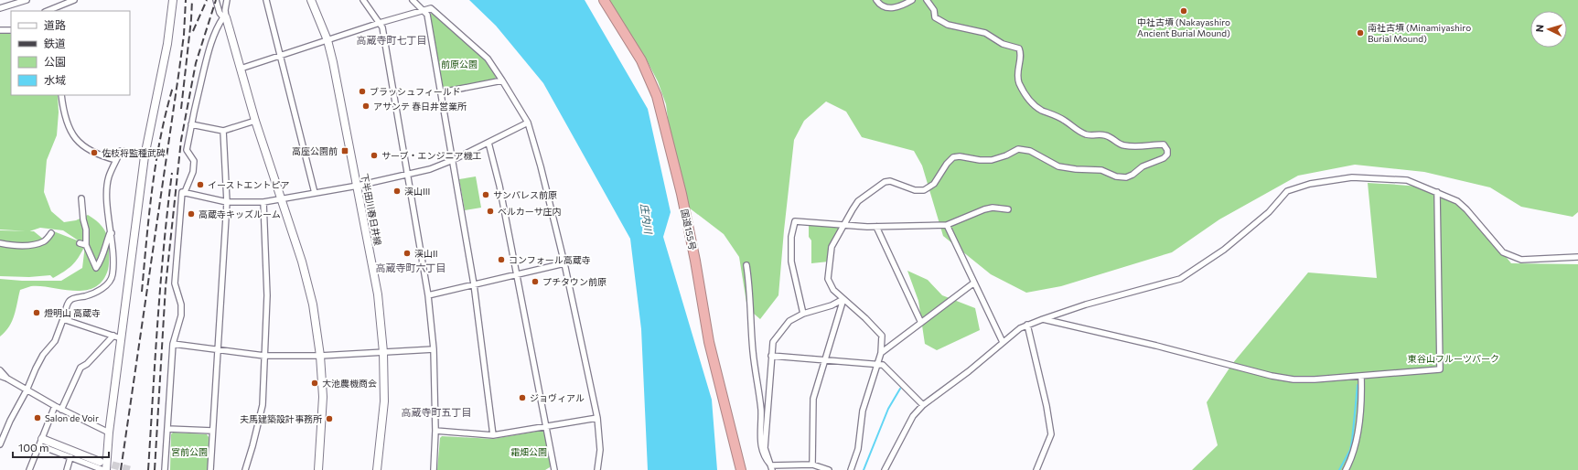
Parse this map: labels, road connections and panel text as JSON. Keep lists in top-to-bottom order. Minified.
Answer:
{"streets":{"highway":["国道155号"],"street":["下半田川春日井線"]},"districts":["高蔵寺町七丁目","高蔵寺町六丁目","高蔵寺町五丁目"],"water":["庄内川"],"parks":["前原公園","東谷山フルーツパーク","宮前公園","霜畑公園"],"places":{"other":["中社古墳 (Nakayashiro Ancient Burial Mound)","南社古墳 (Minamiyashiro Burial Mound)","ブラッシュフィールド","アサンテ 春日井営業所","佐枝将監種武碑","サーブ・エンジニア機工","イーストエントピア","渓山III","サンパレス前原","ベルカーサ庄内","高蔵寺キッズルーム","渓山II","コンフォール高蔵寺","プチタウン前原","燈明山 高蔵寺","大池農機商会","ジョヴィアル","Salon de Voir","夫馬建築設計事務所"],"transit":["高座公園前"]},"legend":["道路","鉄道","公園","水域"],"scale_bar":"100 m","north":"left"}
